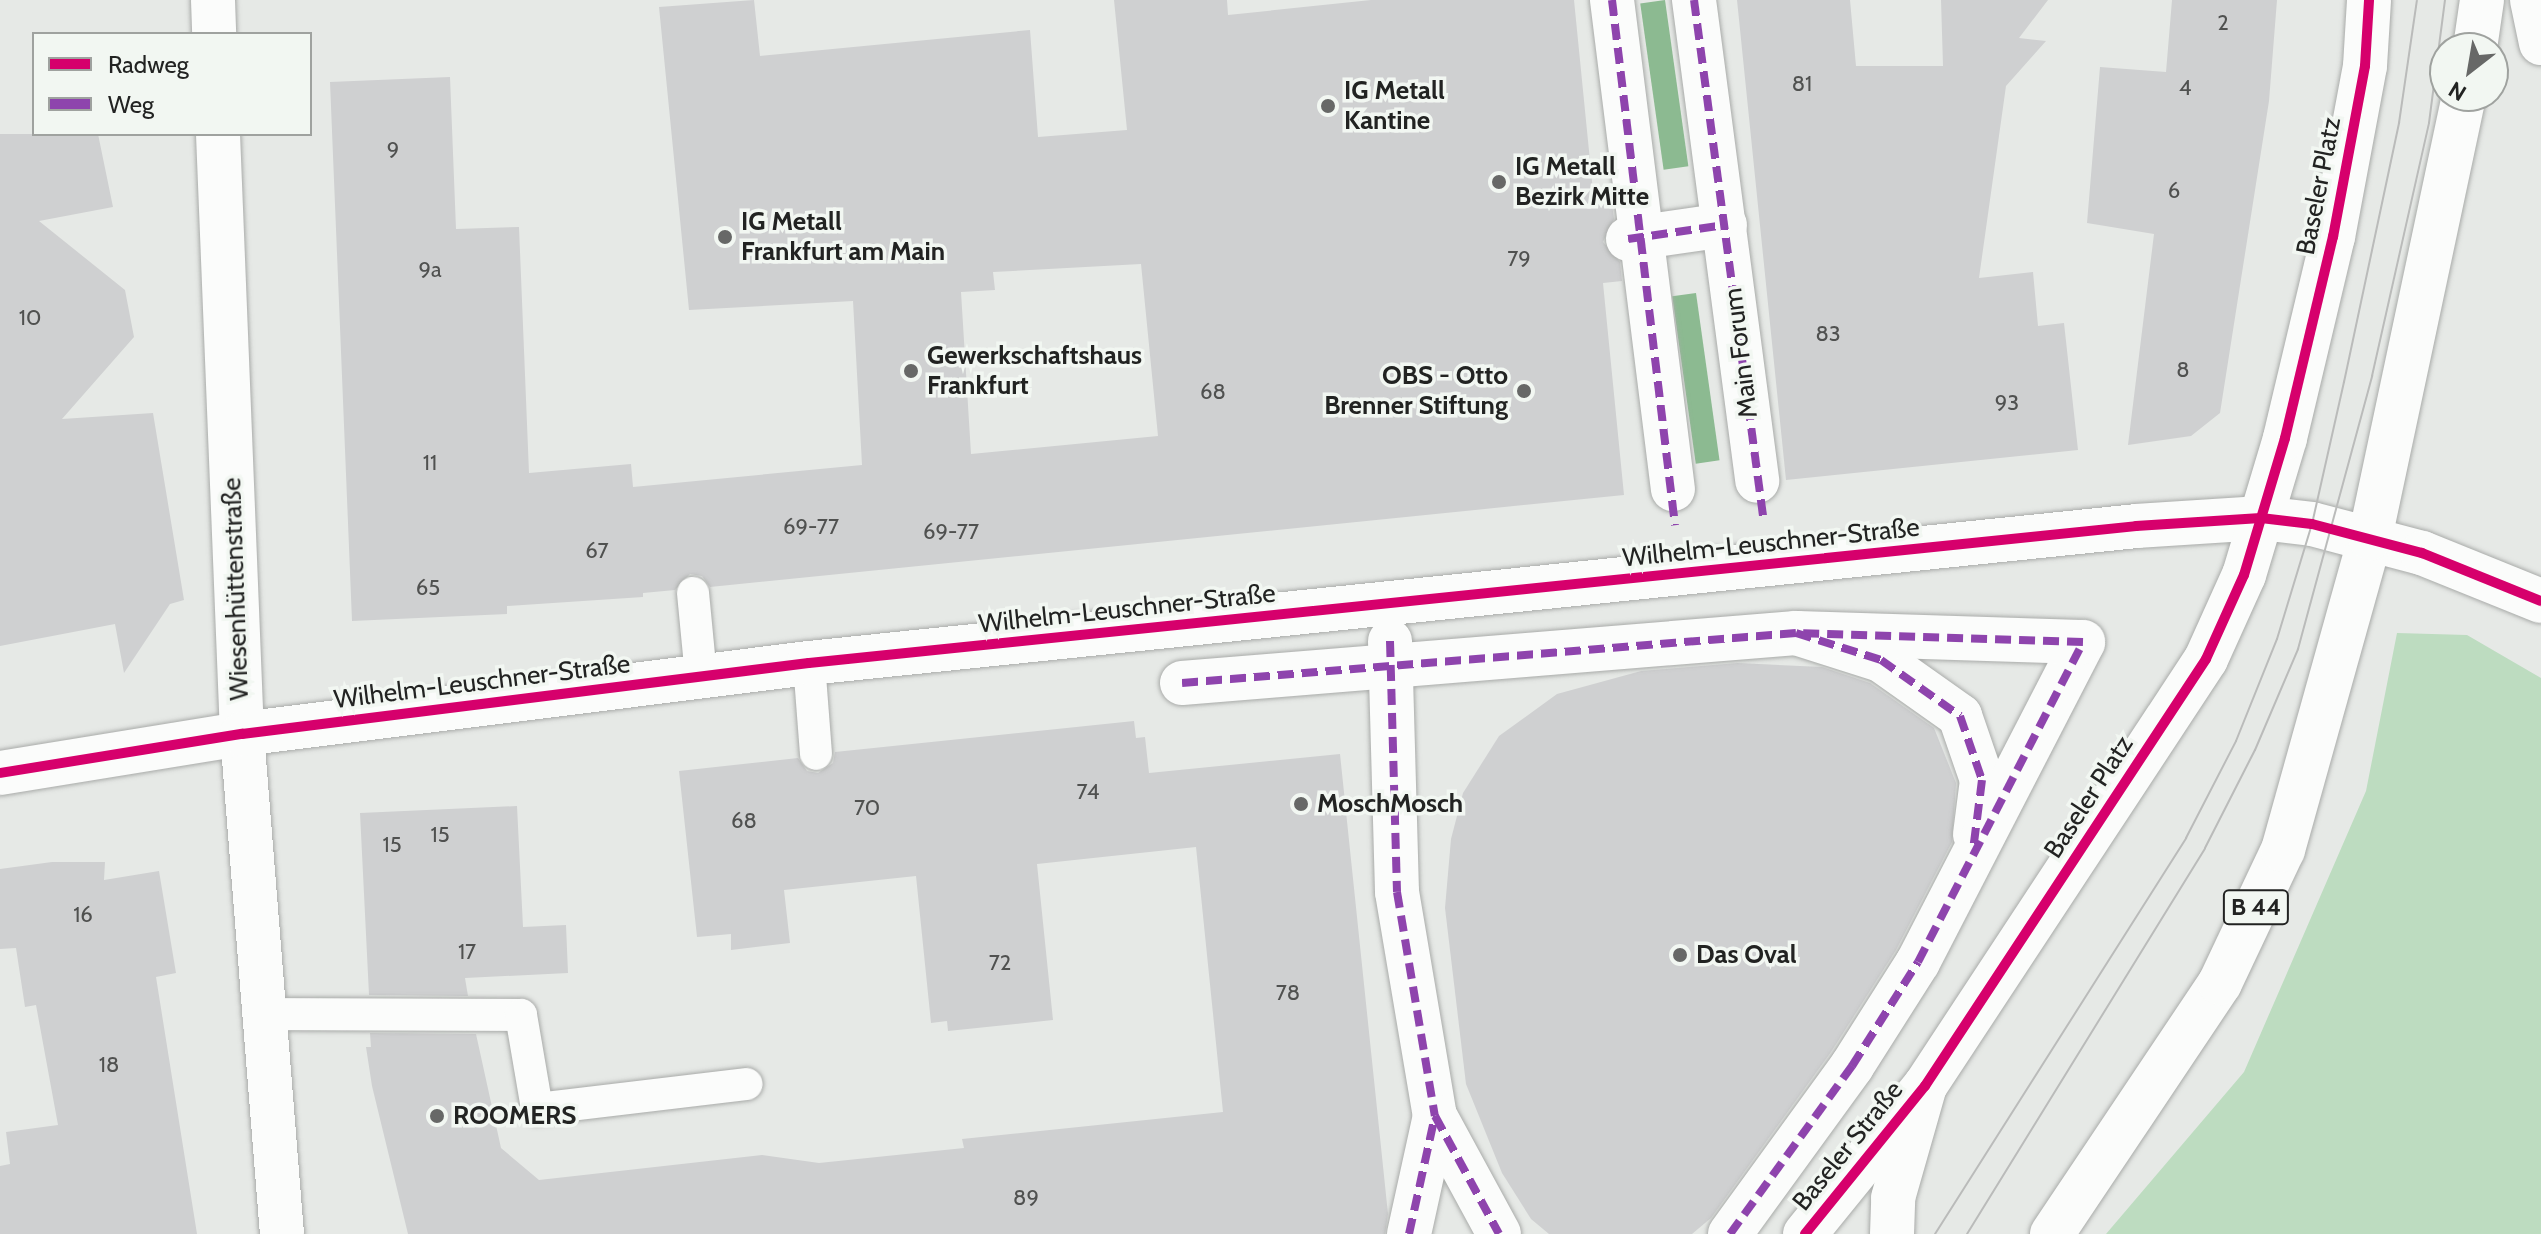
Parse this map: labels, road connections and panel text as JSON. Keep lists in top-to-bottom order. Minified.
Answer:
{"streets":{"main road":["Baseler Platz","Main Forum","Wilhelm-Leuschner-Straße","Wiesenhüttenstraße","B 44","Baseler Straße"]},"crossings":[["Baseler Platz","Wilhelm-Leuschner-Straße"],["Baseler Platz","Baseler Straße"],["Wilhelm-Leuschner-Straße","Wiesenhüttenstraße"]],"places":["IG Metall Kantine","IG Metall Bezirk Mitte","IG Metall Frankfurt am Main","Gewerkschaftshaus Frankfurt","OBS - Otto Brenner Stiftung","MoschMosch","Das Oval","ROOMERS"],"house_numbers":["2","81","4","9","6","79","9a","10","83","8","68","93","11","69-77","69-77","67","65","74","70","68","15","15","16","17","72","78","18","89"],"legend":["Radweg","Weg"],"north":"bottom left"}
